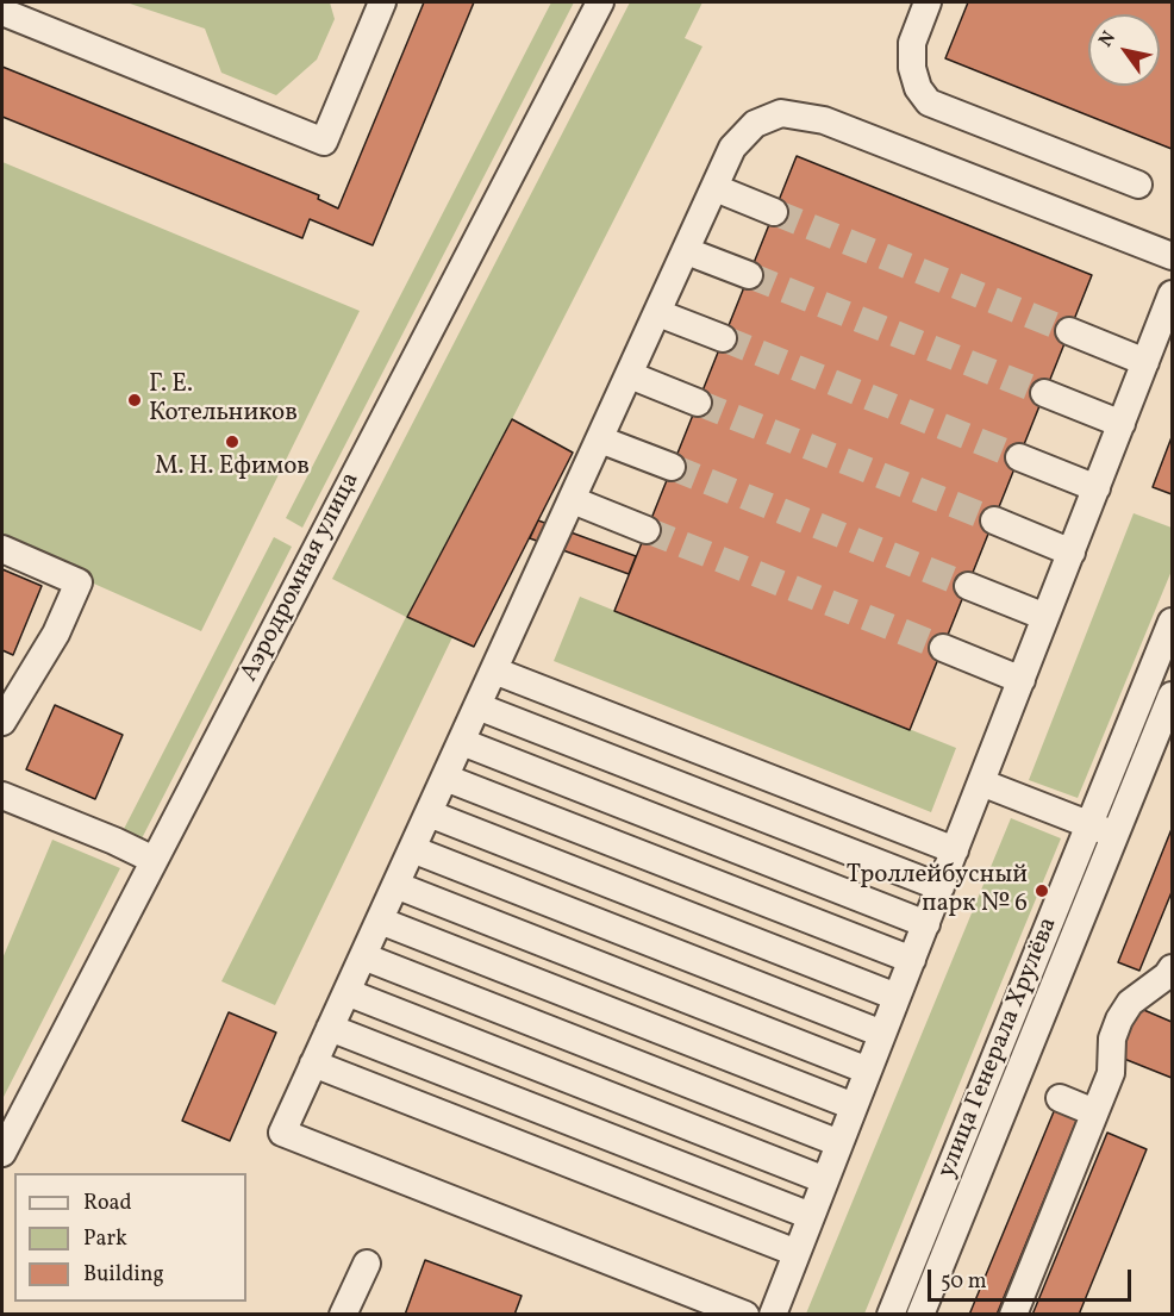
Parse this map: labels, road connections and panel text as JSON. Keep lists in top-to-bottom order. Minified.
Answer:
{"streets":{"street":["Аэродромная улица","улица Генерала Хрулёва"]},"places":["Г. Е. Котельников","М. Н. Ефимов","Троллейбусный парк № 6"],"legend":["Road","Park","Building"],"scale_bar":"50 m","north":"top left"}
